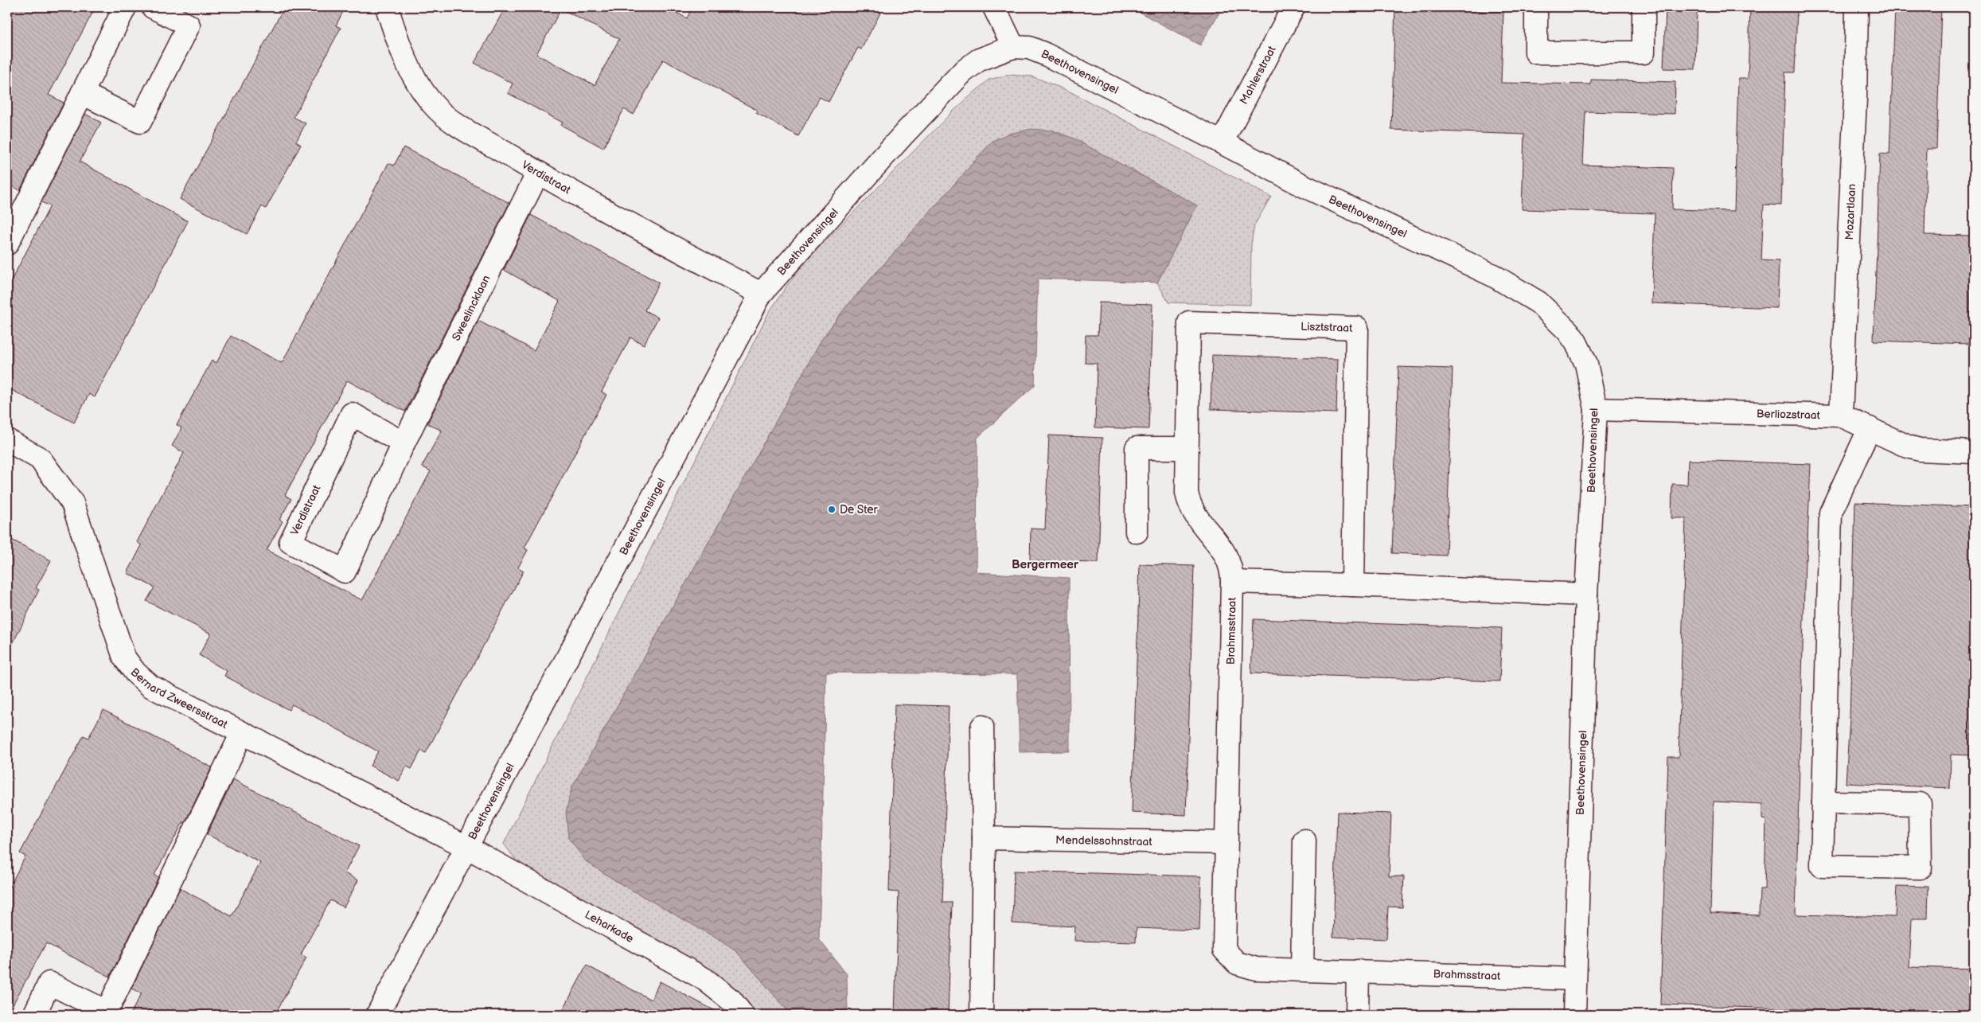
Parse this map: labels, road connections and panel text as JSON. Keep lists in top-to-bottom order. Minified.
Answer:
{"streets":{"street":["Beethovensingel","Mahlerstraat","Verdistraat","Mozartlaan","Sweelincklaan","Lisztstraat","Berliozstraat","Brahmsstraat","Bernard Zweersstraat","Mendelssohnstraat","Leharkade"]},"crossings":[["Beethovensingel","Mahlerstraat"],["Beethovensingel","Verdistraat"],["Beethovensingel","Berliozstraat"],["Beethovensingel","Brahmsstraat"],["Beethovensingel","Bernard Zweersstraat"],["Beethovensingel","Leharkade"],["Verdistraat","Sweelincklaan"],["Mozartlaan","Berliozstraat"],["Lisztstraat","Brahmsstraat"],["Brahmsstraat","Mendelssohnstraat"],["Bernard Zweersstraat","Leharkade"]],"districts":["Bergermeer"],"places":["De Ster"]}
